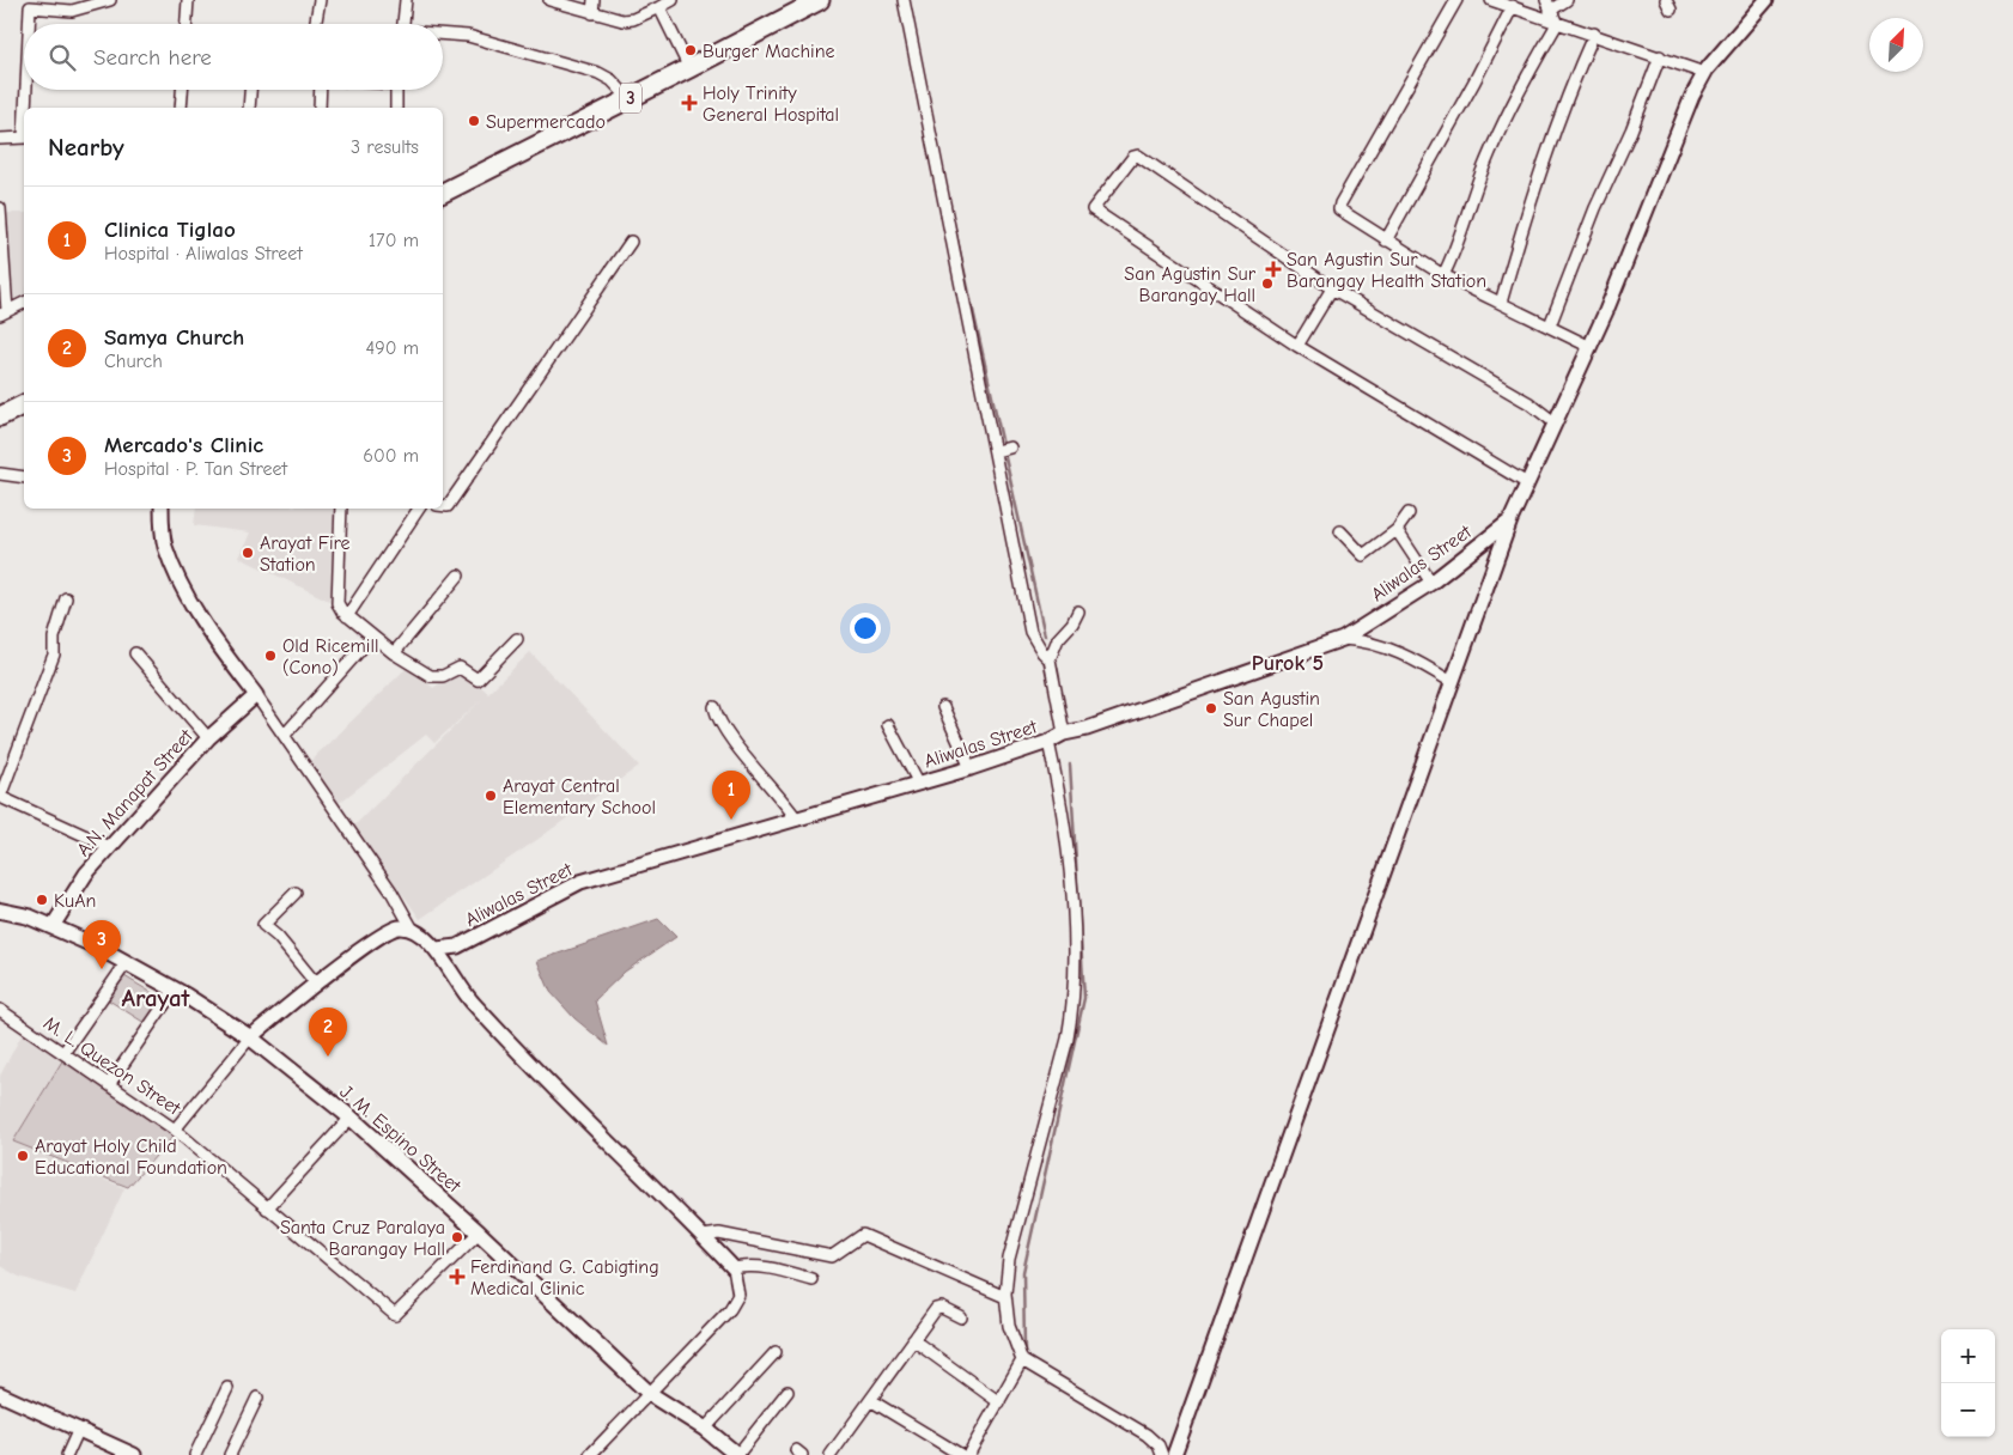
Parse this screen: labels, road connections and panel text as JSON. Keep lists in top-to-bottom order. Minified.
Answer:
{"streets":{"highway":["3"],"main road":["J. M. Espino Street"],"street":["Aliwalas Street","A.N. Manapat Street","M. L. Quezon Street"]},"crossings":[["A.N. Manapat Street","J. M. Espino Street"],["M. L. Quezon Street","J. M. Espino Street"]],"districts":["Purok 5","Arayat"],"places":{"other":["Burger Machine","Supermercado","San Agustin Sur Barangay Hall","Arayat Fire Station","Old Ricemill (Cono)","San Agustin Sur Chapel","Arayat Central Elementary School","KuAn","Arayat Holy Child Educational Foundation","Santa Cruz Paralaya Barangay Hall"],"health":["Holy Trinity General Hospital","San Agustin Sur Barangay Health Station","Ferdinand G. Cabigting Medical Clinic"]},"north":"top right","page":{"search":"Search here","heading":["Nearby","3 results"],"list":[{"mark":"1","name":"Clinica Tiglao","note":"Hospital · Aliwalas Street","value":"170 m"},{"mark":"2","name":"Samya Church","note":"Church","value":"490 m"},{"mark":"3","name":"Mercado's Clinic","note":"Hospital · P. Tan Street","value":"600 m"}],"pins":["1","3","2"],"map_buttons":["+","−"]}}
